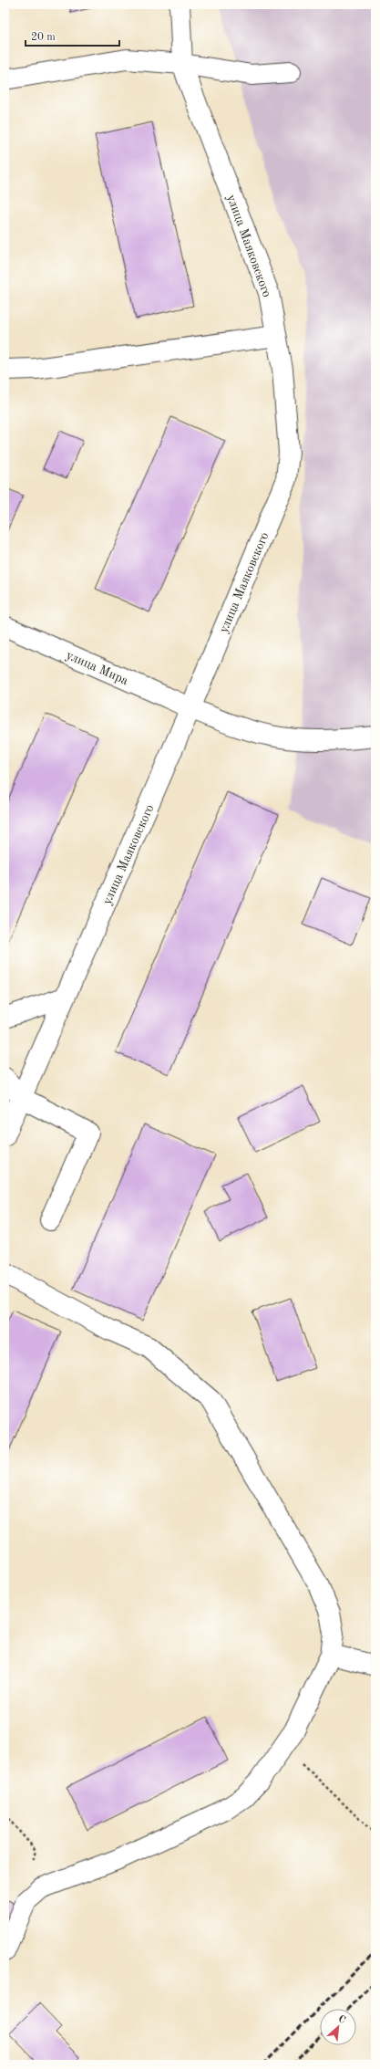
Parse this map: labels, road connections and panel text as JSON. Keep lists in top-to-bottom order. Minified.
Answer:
{"streets":{"street":["улица Маяковского","улица Мира"]},"crossings":[["улица Маяковского","улица Мира"]],"scale_bar":"20 m","north":"top right"}
